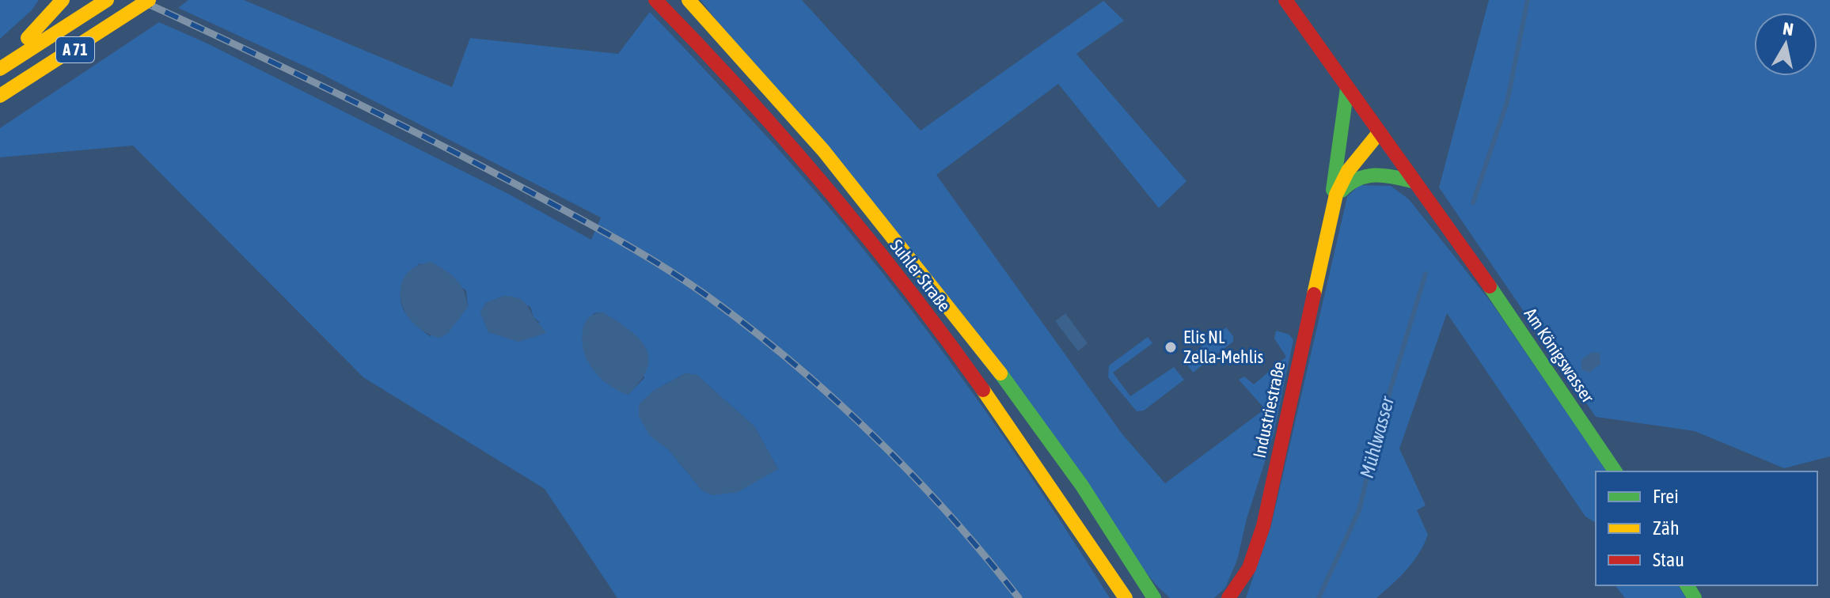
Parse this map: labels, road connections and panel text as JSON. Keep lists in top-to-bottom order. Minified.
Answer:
{"streets":{"main road":["A 71","Suhler Straße","Am Königswasser","Industriestraße"]},"crossings":[["Am Königswasser","Industriestraße"]],"water":["Mühlwasser"],"places":["Elis NL Zella-Mehlis"],"legend":["Frei","Zäh","Stau"],"north":"top"}
